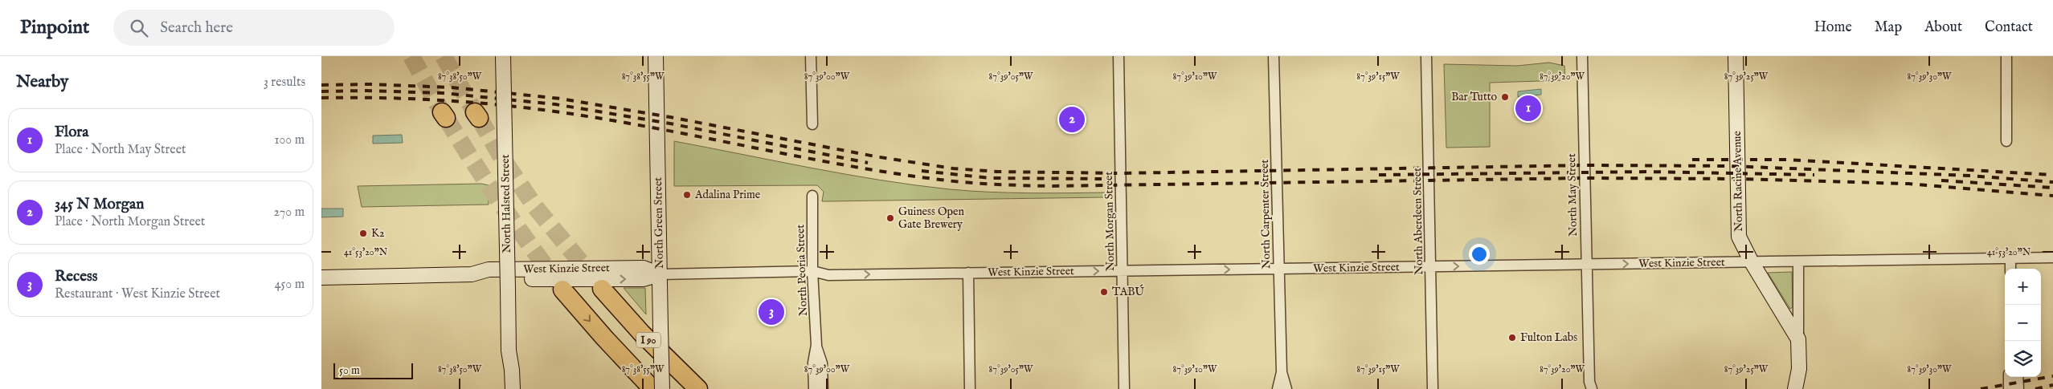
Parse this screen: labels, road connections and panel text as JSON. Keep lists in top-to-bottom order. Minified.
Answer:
{"streets":{"highway":["I 90"],"street":["North Racine Avenue","North May Street","North Halsted Street","North Carpenter Street","North Morgan Street","North Aberdeen Street","North Green Street","West Kinzie Street","North Peoria Street"]},"crossings":[["North Racine Avenue","West Kinzie Street"],["North May Street","West Kinzie Street"],["North Carpenter Street","West Kinzie Street"],["North Morgan Street","West Kinzie Street"],["North Aberdeen Street","West Kinzie Street"],["North Green Street","West Kinzie Street"],["West Kinzie Street","North Peoria Street"]],"one_way":["West Kinzie Street"],"places":["Bar Tutto","Adalina Prime","Guiness Open Gate Brewery","K2","TABÚ","Fulton Labs"],"scale_bar":"50 m","page":{"header":"Pinpoint","search":"Search here","nav":["Home","Map","About","Contact"],"heading":["Nearby","3 results"],"pins":["1","2","3"],"list":[{"mark":"1","name":"Flora","note":"Place · North May Street","value":"100 m"},{"mark":"2","name":"345 N Morgan","note":"Place · North Morgan Street","value":"270 m"},{"mark":"3","name":"Recess","note":"Restaurant · West Kinzie Street","value":"450 m"}],"map_buttons":["+","−"],"scale":"50 m"},"coordinates":["87°38'50\"W","87°38'55\"W","87°39'00\"W","87°39'05\"W","87°39'10\"W","87°39'15\"W","87°39'20\"W","87°39'25\"W","87°39'30\"W","41°53'20\"N"]}
